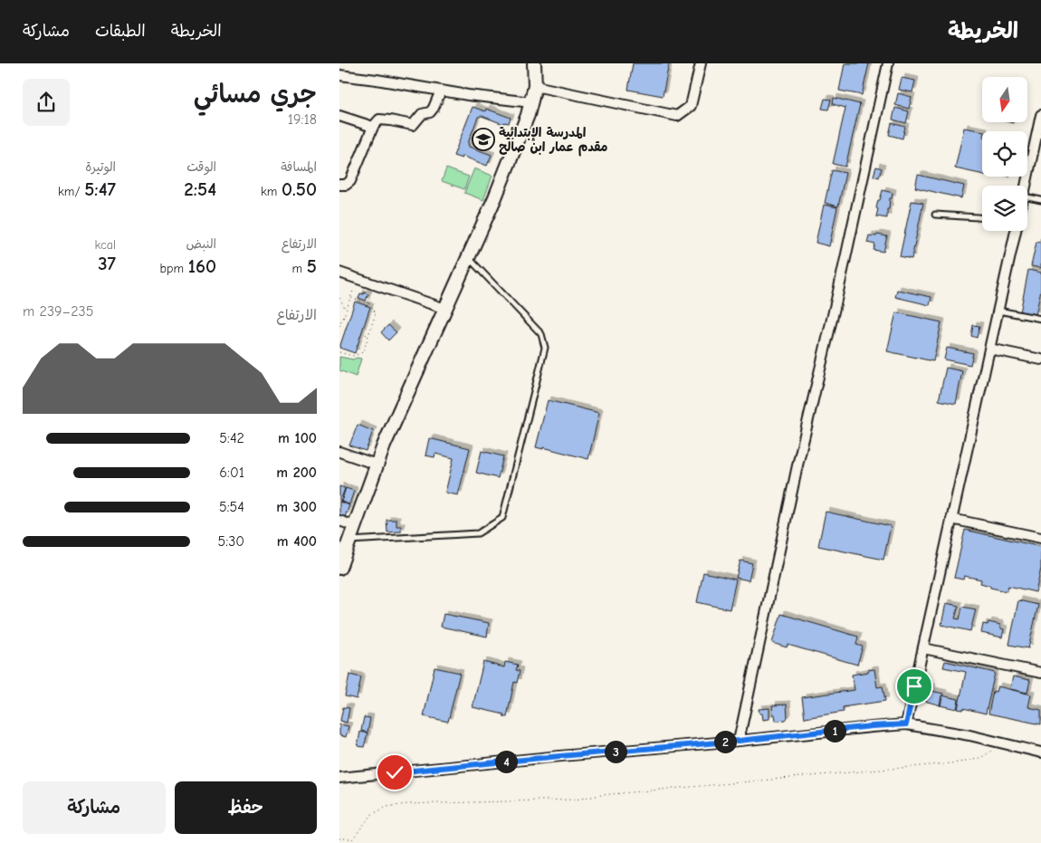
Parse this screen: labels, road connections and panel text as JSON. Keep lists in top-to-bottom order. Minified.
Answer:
{"places":{"school or university":["المدرسة الإبتدائية مقدم عمار ابن صالح"]},"north":"bottom","page":{"header":"الخريطة","nav":["الخريطة","الطبقات","مشاركة"],"heading":["جري مسائي","19:18"],"stats":[["المسافة","0.50 km"],["الوقت","2:54"],["الوتيرة","5:47 /km"],["الارتفاع","5 m"],["النبض","160 bpm"],["kcal","37"]],"chart":["الارتفاع","235–239 m"],"list":[{"name":"100 m","note":"5:42"},{"name":"200 m","note":"6:01"},{"name":"300 m","note":"5:54"},{"name":"400 m","note":"5:30"}],"pins":["1","2","3","4"],"buttons":["حفظ","مشاركة"]}}
